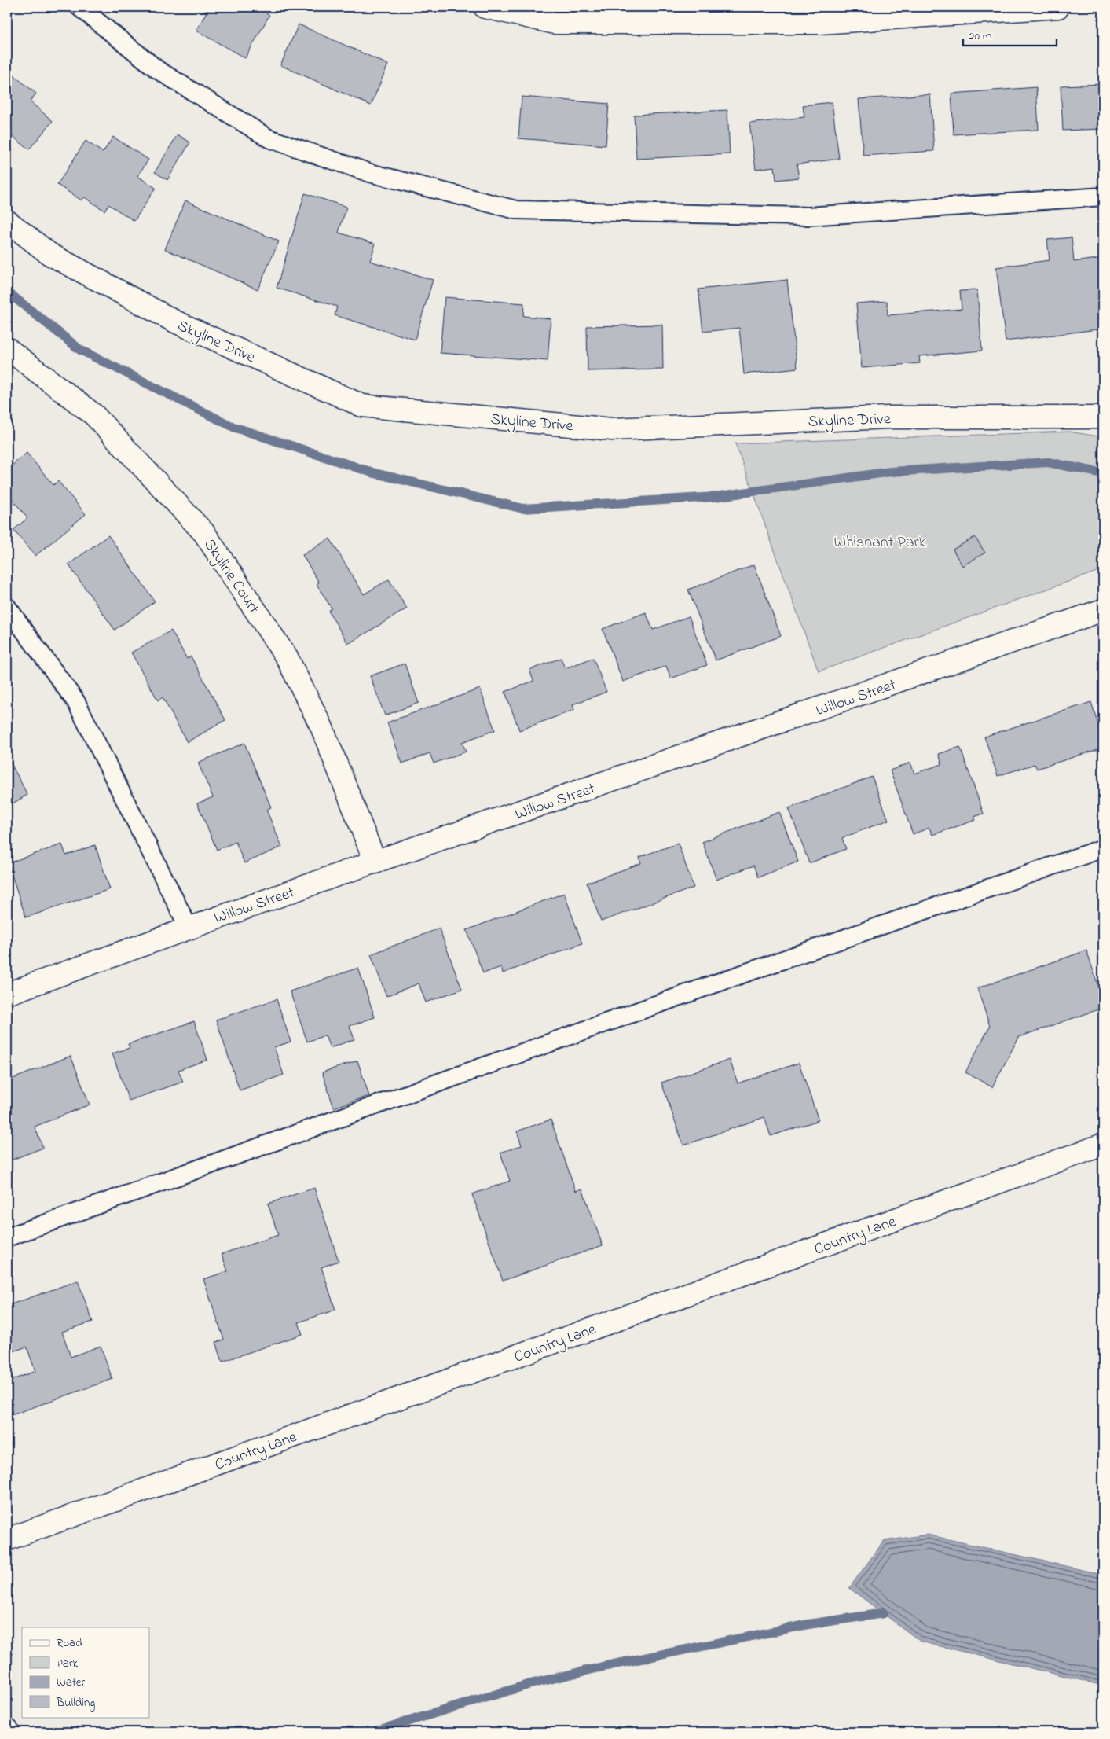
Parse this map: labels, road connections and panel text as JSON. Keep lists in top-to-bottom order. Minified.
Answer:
{"streets":{"street":["Skyline Drive","Skyline Court","Willow Street","Country Lane"]},"crossings":[["Skyline Court","Willow Street"]],"parks":["Whisnant Park"],"legend":["Road","Park","Water","Building"],"scale_bar":"20 m"}
